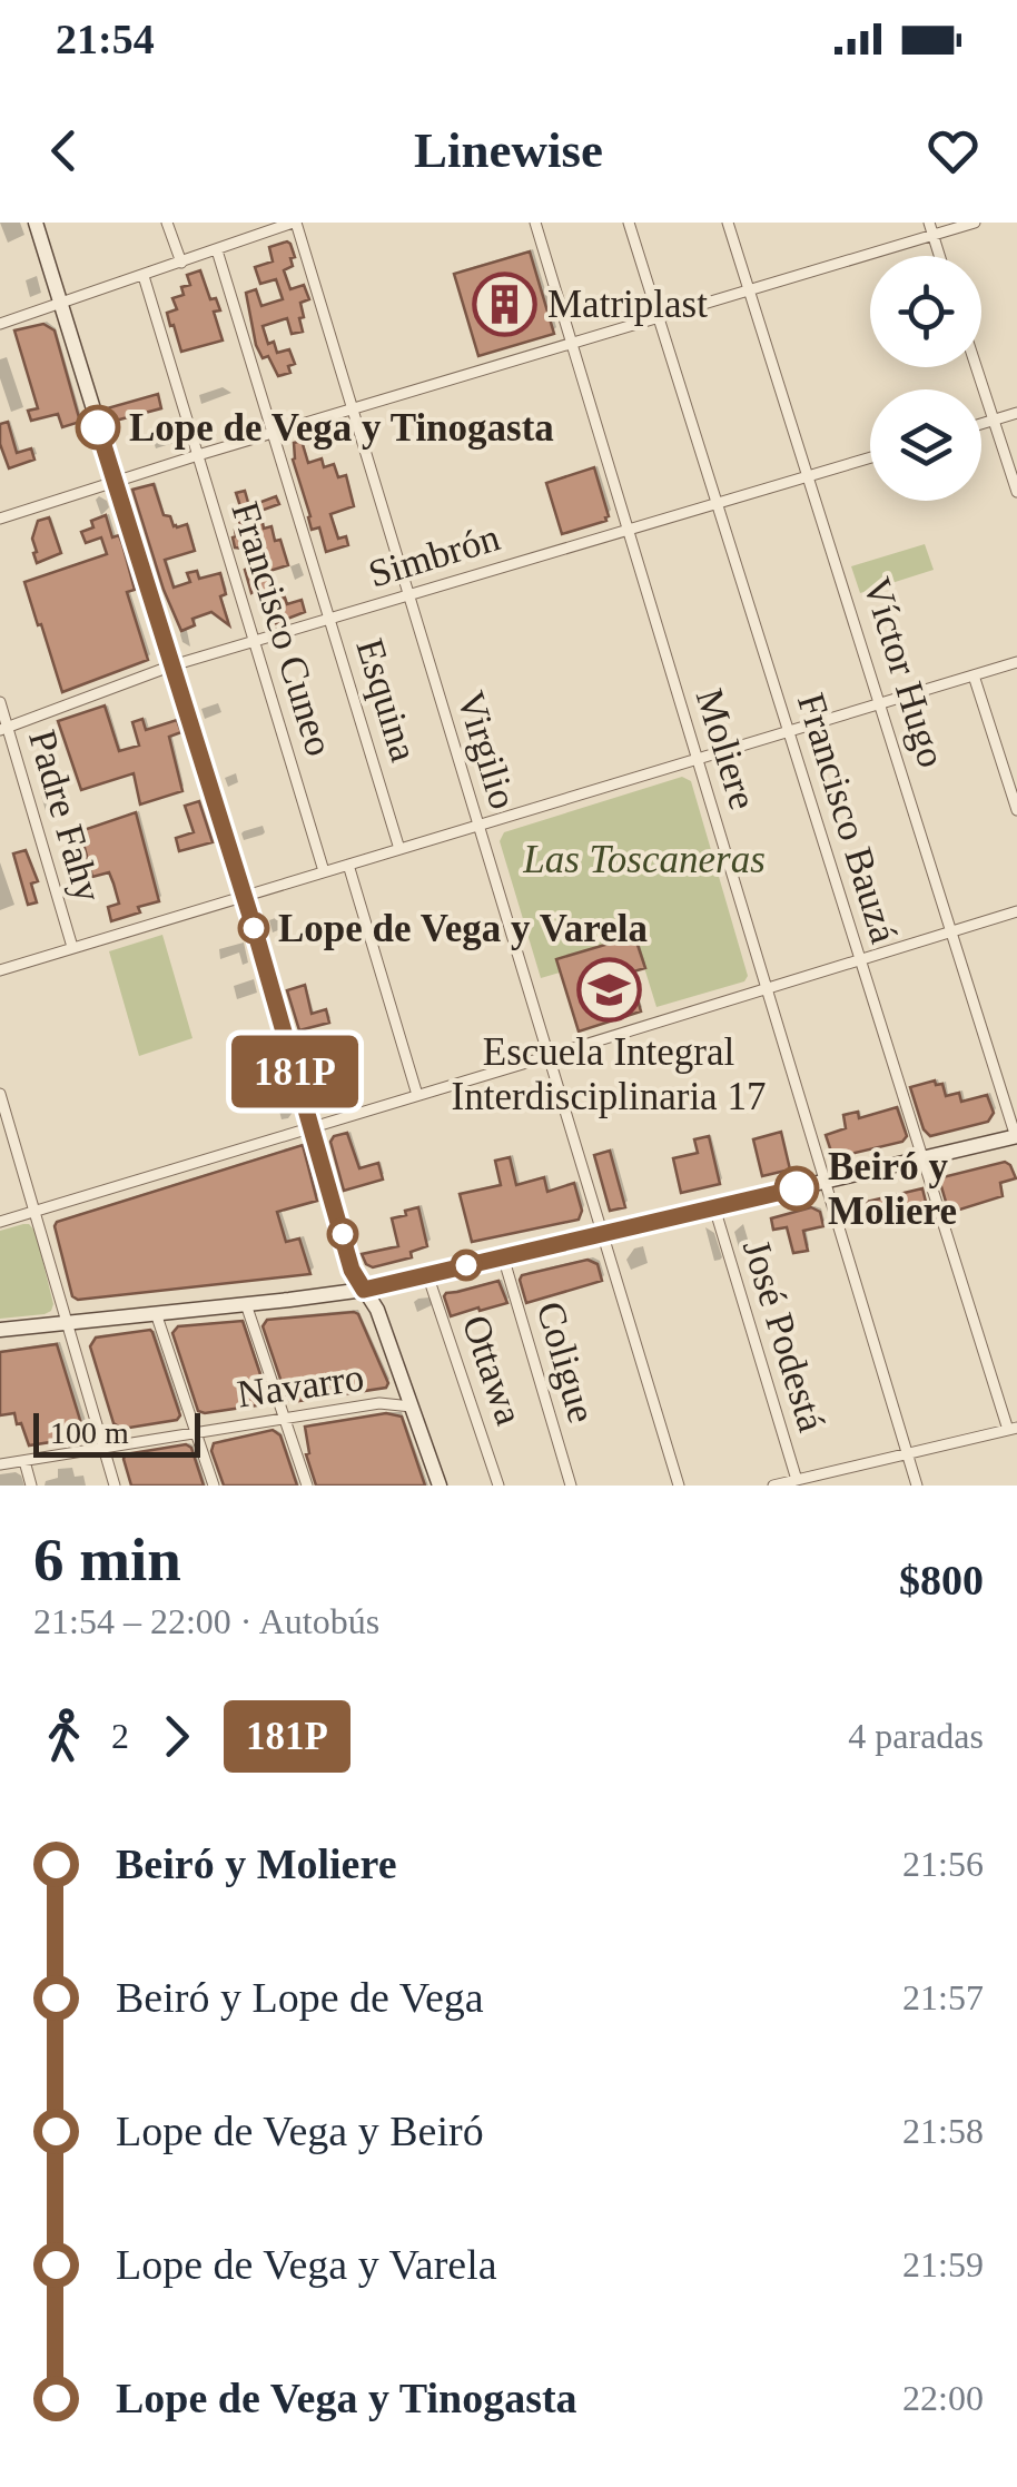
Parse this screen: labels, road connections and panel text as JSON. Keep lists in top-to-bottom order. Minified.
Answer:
{"streets":{"street":["Simbrón","Francisco Cuneo","Víctor Hugo","Esquina","Moliere","Virgilio","Padre Fahy","Francisco Bauzá","José Podestá","Coligue","Ottawa","Navarro"]},"crossings":[["Simbrón","Francisco Cuneo"],["Simbrón","Víctor Hugo"],["Simbrón","Esquina"],["Simbrón","Moliere"],["Simbrón","Virgilio"],["Simbrón","Padre Fahy"],["Simbrón","Francisco Bauzá"]],"parks":["Las Toscaneras"],"places":{"building":["Matriplast"],"other":["Lope de Vega y Tinogasta","Lope de Vega y Varela","Beiró y Moliere"],"school or university":["Escuela Integral Interdisciplinaria 17"]},"lines":["bus line 181P"],"scale_bar":"100 m","page":{"status":"21:54","header":"Linewise","on_map":"181P","scale":"100 m","heading":["6 min","21:54 – 22:00 · Autobús","$800"],"legs":["2","181P","4 paradas"],"list":[{"name":"Beiró y Moliere","value":"21:56"},{"name":"Beiró y Lope de Vega","value":"21:57"},{"name":"Lope de Vega y Beiró","value":"21:58"},{"name":"Lope de Vega y Varela","value":"21:59"},{"name":"Lope de Vega y Tinogasta","value":"22:00"}]}}
